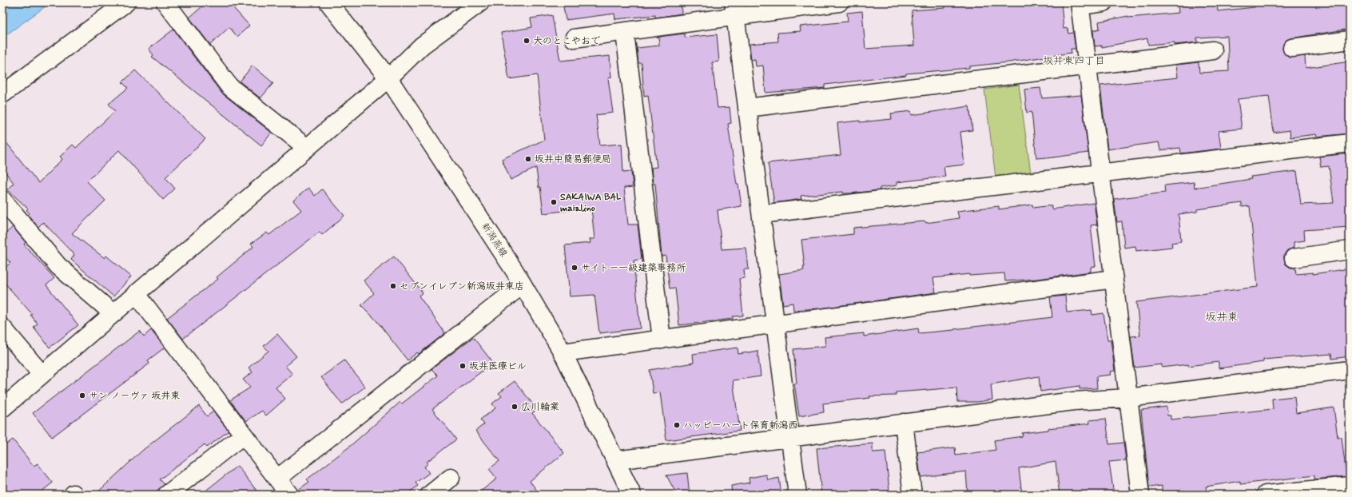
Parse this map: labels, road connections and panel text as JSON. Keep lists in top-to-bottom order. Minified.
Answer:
{"streets":{"street":["新潟燕線"]},"districts":["坂井東四丁目","坂井東"],"places":["犬のとこやおで","坂井中簡易郵便局","SAKAIWA BAL maialino","サイトー一級建築事務所","セブンイレブン新潟坂井東店","坂井医療ビル","サン ノーヴァ 坂井東","広川輪業","ハッピーハート保育新潟西"]}
